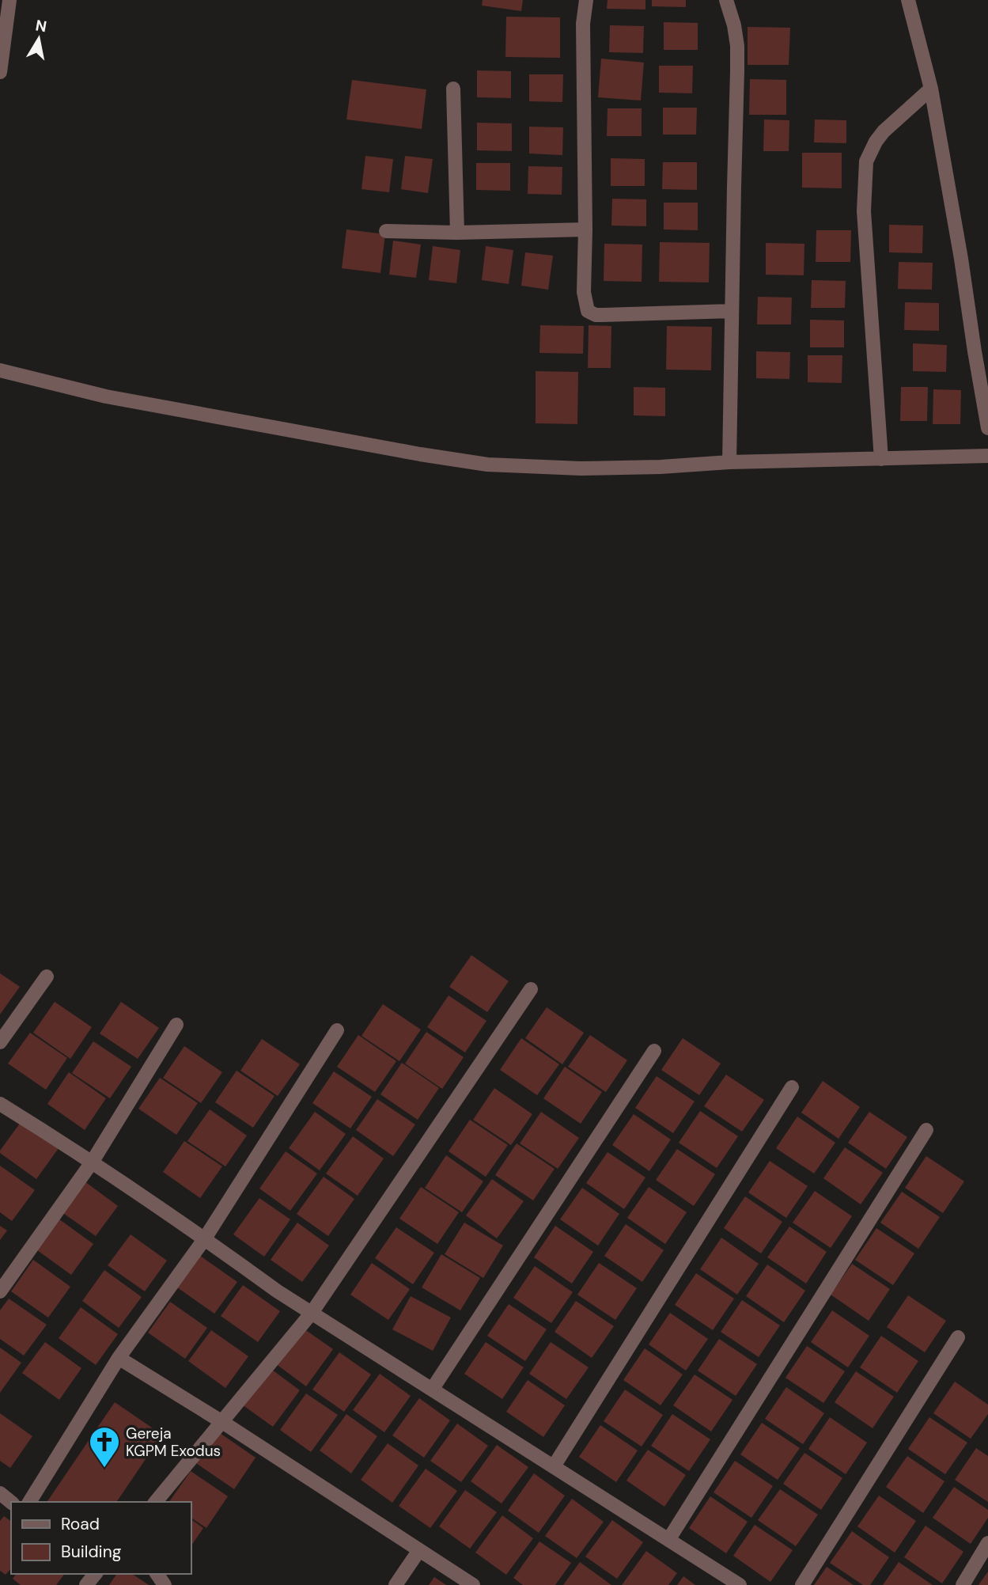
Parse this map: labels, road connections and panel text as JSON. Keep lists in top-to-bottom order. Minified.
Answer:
{"places":{"church":["Gereja KGPM Exodus"]},"legend":["Road","Building"],"north":"top"}
